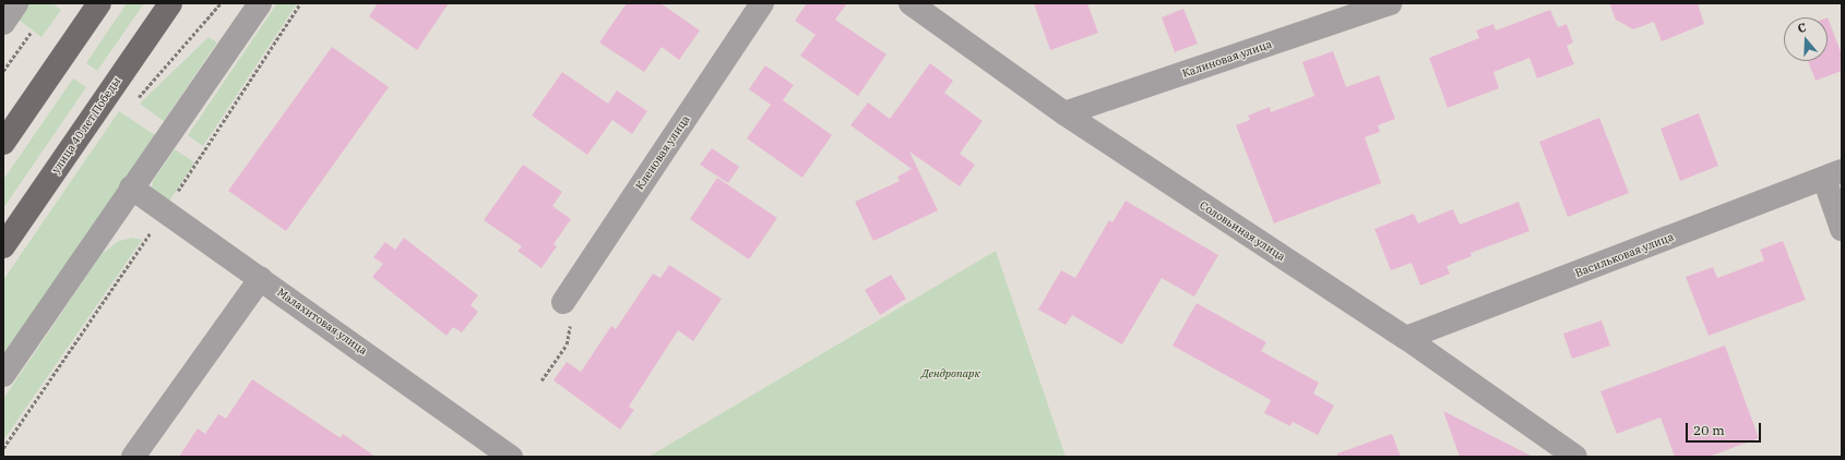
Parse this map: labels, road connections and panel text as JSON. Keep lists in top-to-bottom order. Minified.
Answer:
{"streets":{"main road":["улица 40 лет Победы"],"street":["Калиновая улица","Кленовая улица","Соловьиная улица","Васильковая улица","Малахитовая улица"]},"crossings":[["Калиновая улица","Соловьиная улица"],["Соловьиная улица","Васильковая улица"]],"parks":["Дендропарк"],"scale_bar":"20 m","north":"top"}
